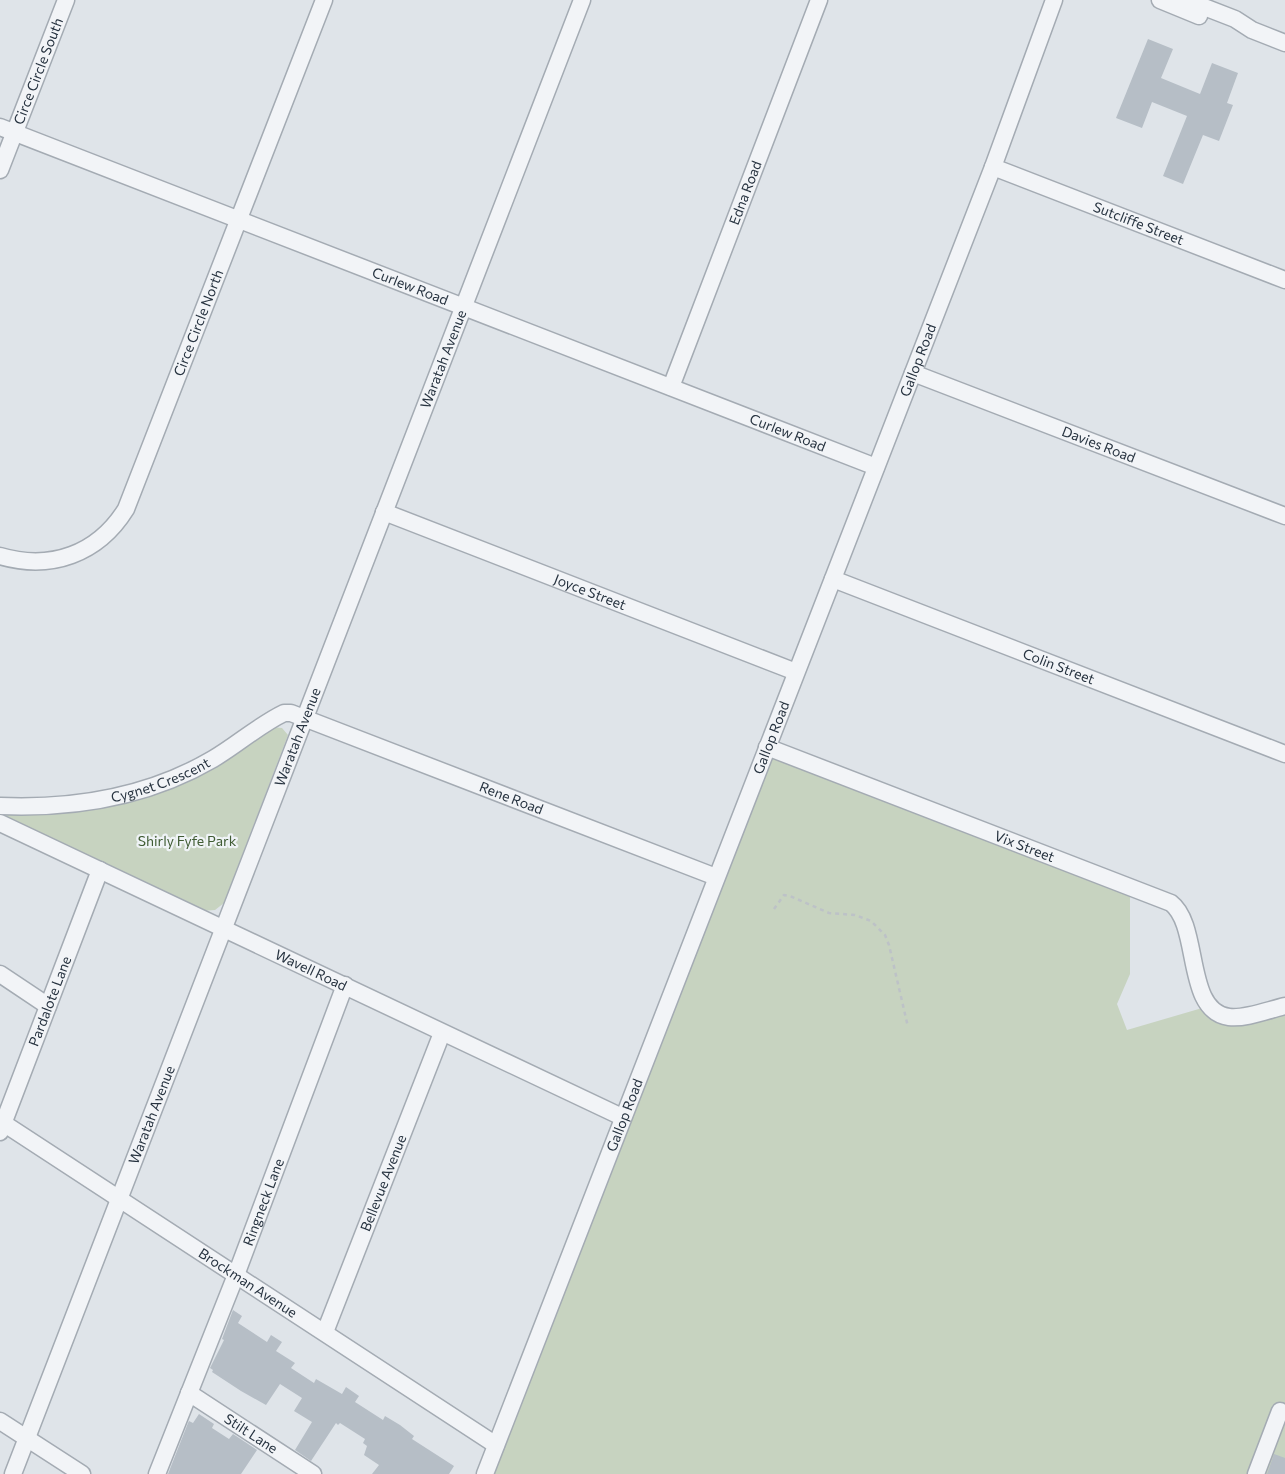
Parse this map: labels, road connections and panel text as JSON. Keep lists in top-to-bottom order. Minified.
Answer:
{"streets":{"street":["Circe Circle South","Edna Road","Sutcliffe Street","Curlew Road","Circe Circle North","Waratah Avenue","Gallop Road","Davies Road","Joyce Street","Colin Street","Cygnet Crescent","Rene Road","Vix Street","Wavell Road","Pardalote Lane","Bellevue Avenue","Ringneck Lane","Brockman Avenue","Stilt Lane"]},"crossings":[["Circe Circle South","Curlew Road"],["Edna Road","Curlew Road"],["Sutcliffe Street","Gallop Road"],["Curlew Road","Circe Circle North"],["Curlew Road","Waratah Avenue"],["Curlew Road","Gallop Road"],["Waratah Avenue","Joyce Street"],["Waratah Avenue","Cygnet Crescent"],["Waratah Avenue","Rene Road"],["Waratah Avenue","Wavell Road"],["Waratah Avenue","Brockman Avenue"],["Gallop Road","Davies Road"],["Gallop Road","Joyce Street"],["Gallop Road","Colin Street"],["Gallop Road","Rene Road"],["Gallop Road","Vix Street"],["Gallop Road","Wavell Road"],["Gallop Road","Brockman Avenue"],["Cygnet Crescent","Rene Road"],["Wavell Road","Pardalote Lane"],["Wavell Road","Bellevue Avenue"],["Wavell Road","Ringneck Lane"],["Pardalote Lane","Brockman Avenue"],["Bellevue Avenue","Brockman Avenue"],["Ringneck Lane","Brockman Avenue"],["Ringneck Lane","Stilt Lane"]],"parks":["Shirly Fyfe Park"]}
